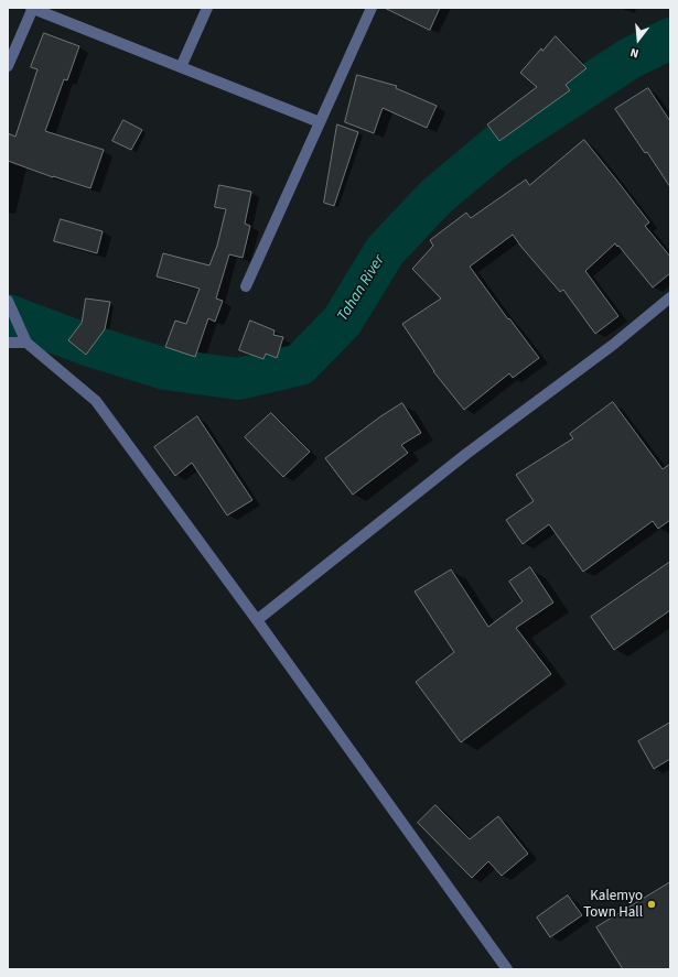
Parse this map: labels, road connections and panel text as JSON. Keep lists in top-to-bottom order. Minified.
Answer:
{"water":["Tahan River"],"places":["Kalemyo Town Hall"],"north":"bottom"}
